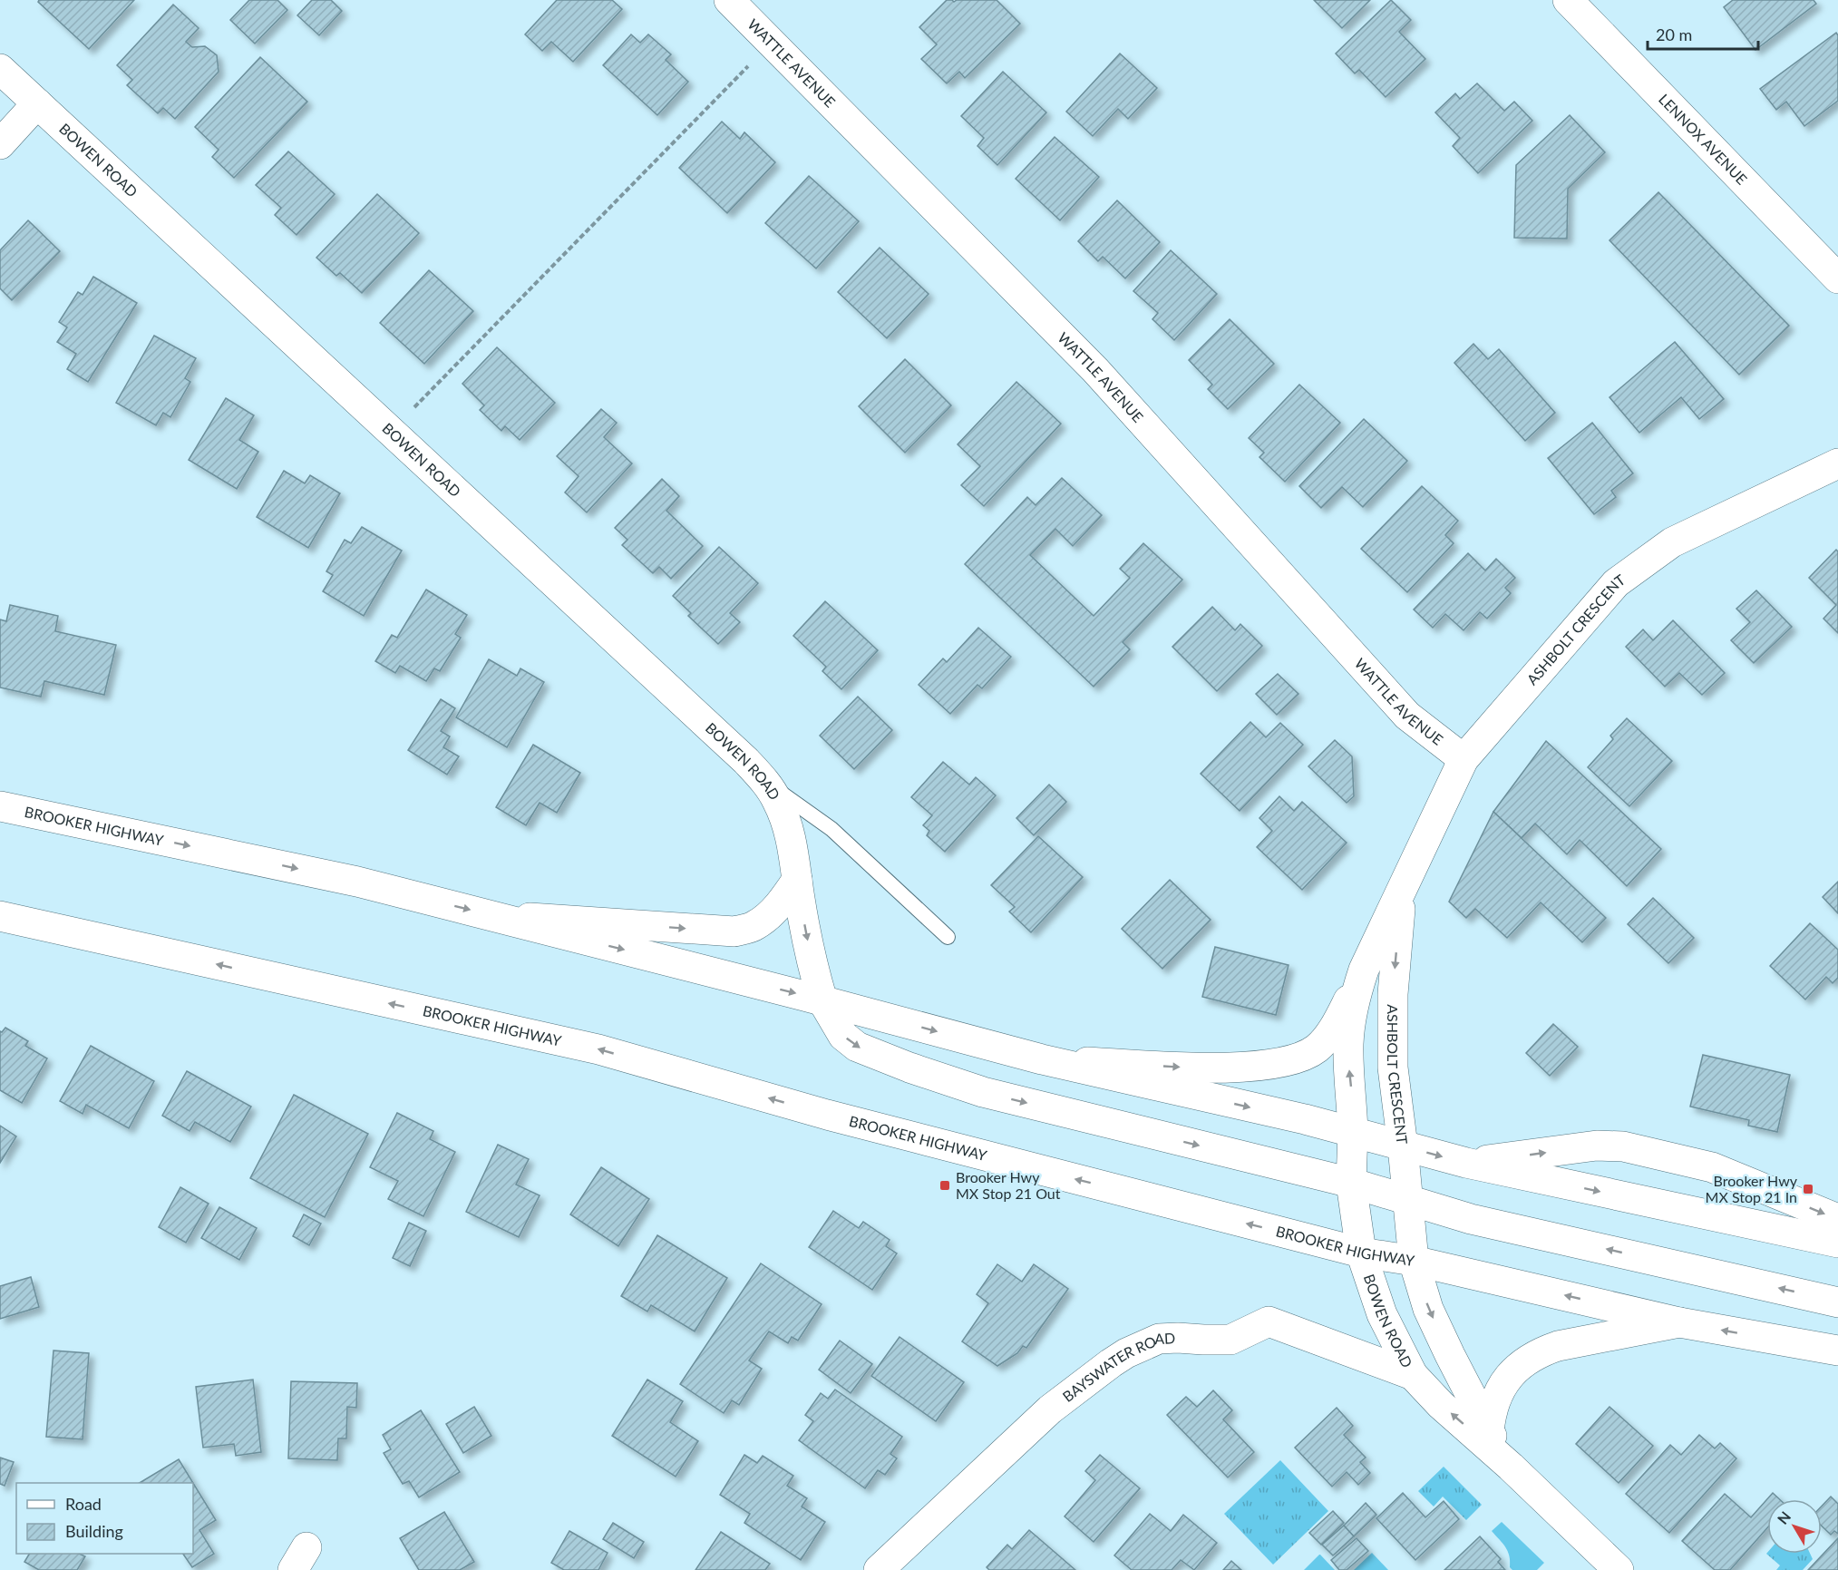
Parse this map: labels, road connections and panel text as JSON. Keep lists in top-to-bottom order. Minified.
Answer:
{"streets":{"main road":["WATTLE AVENUE","LENNOX AVENUE","BOWEN ROAD","ASHBOLT CRESCENT","BROOKER HIGHWAY","BAYSWATER ROAD"]},"crossings":[["WATTLE AVENUE","ASHBOLT CRESCENT"],["BOWEN ROAD","ASHBOLT CRESCENT"],["BOWEN ROAD","BROOKER HIGHWAY"],["BOWEN ROAD","BAYSWATER ROAD"],["ASHBOLT CRESCENT","BROOKER HIGHWAY"]],"places":{"transit":["Brooker Hwy MX Stop 21 Out","Brooker Hwy MX Stop 21 In"]},"legend":["Road","Building"],"scale_bar":"20 m","north":"top left"}
